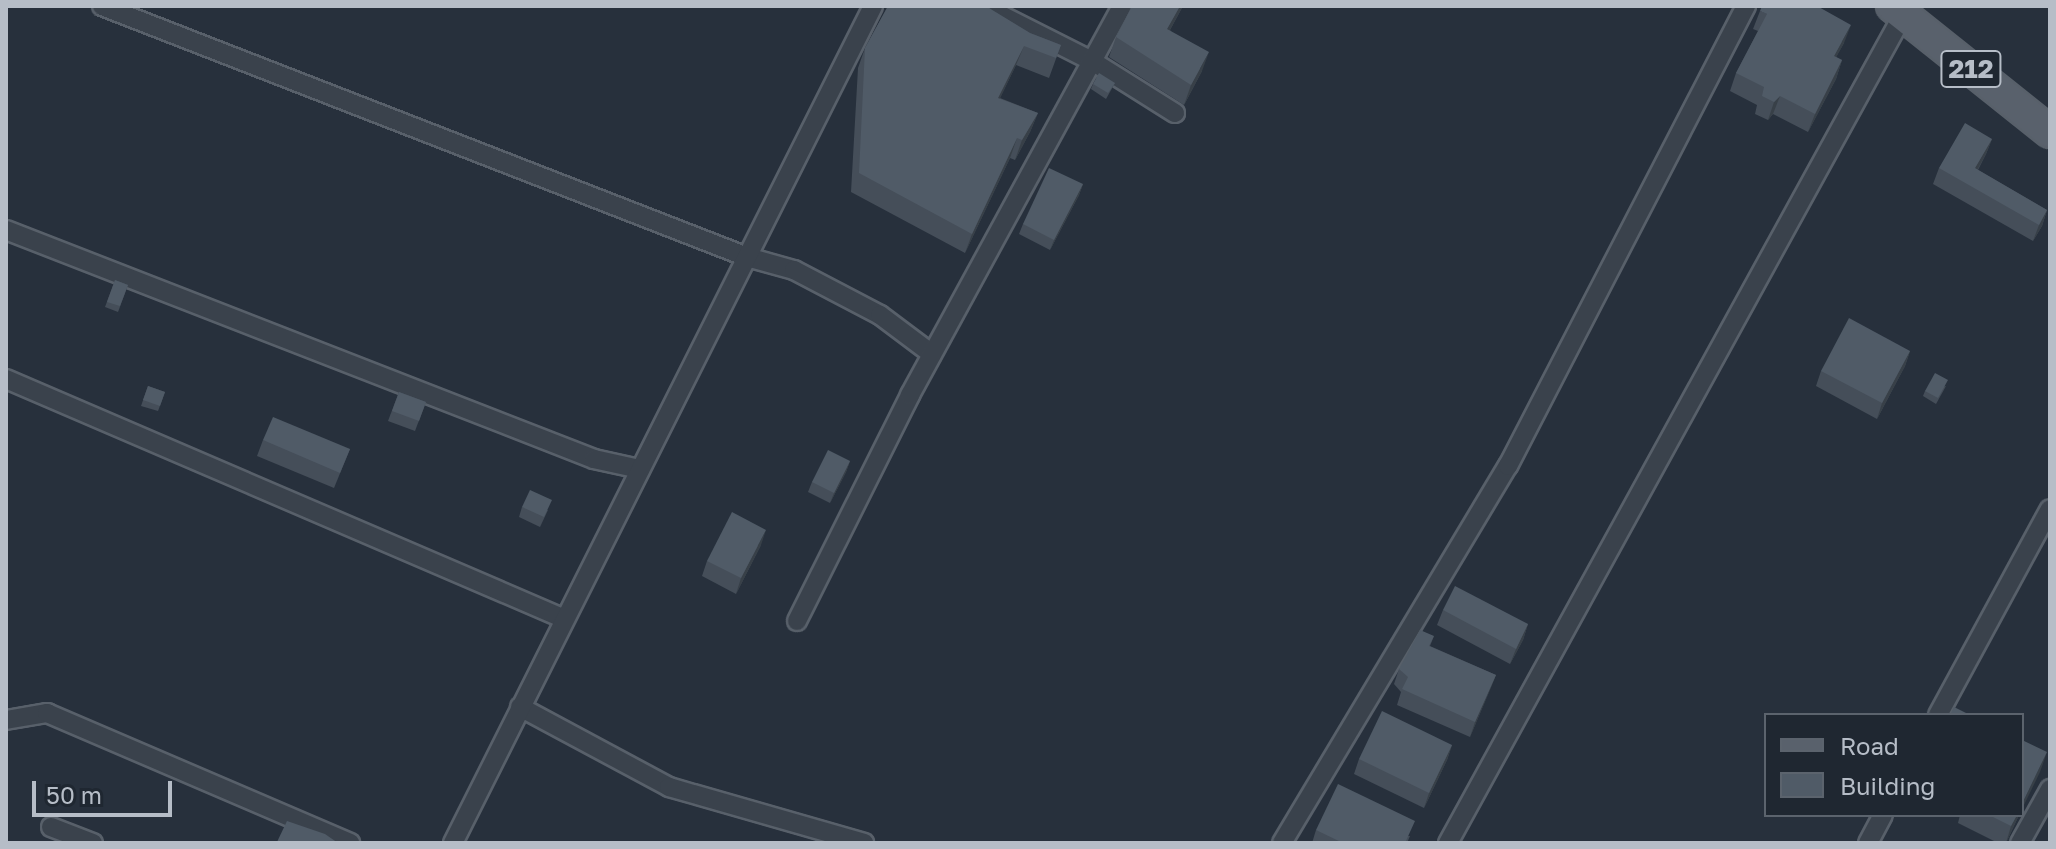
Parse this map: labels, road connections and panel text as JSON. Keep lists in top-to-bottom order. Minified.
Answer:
{"streets":{"main road":["212"]},"legend":["Road","Building"],"scale_bar":"50 m"}
